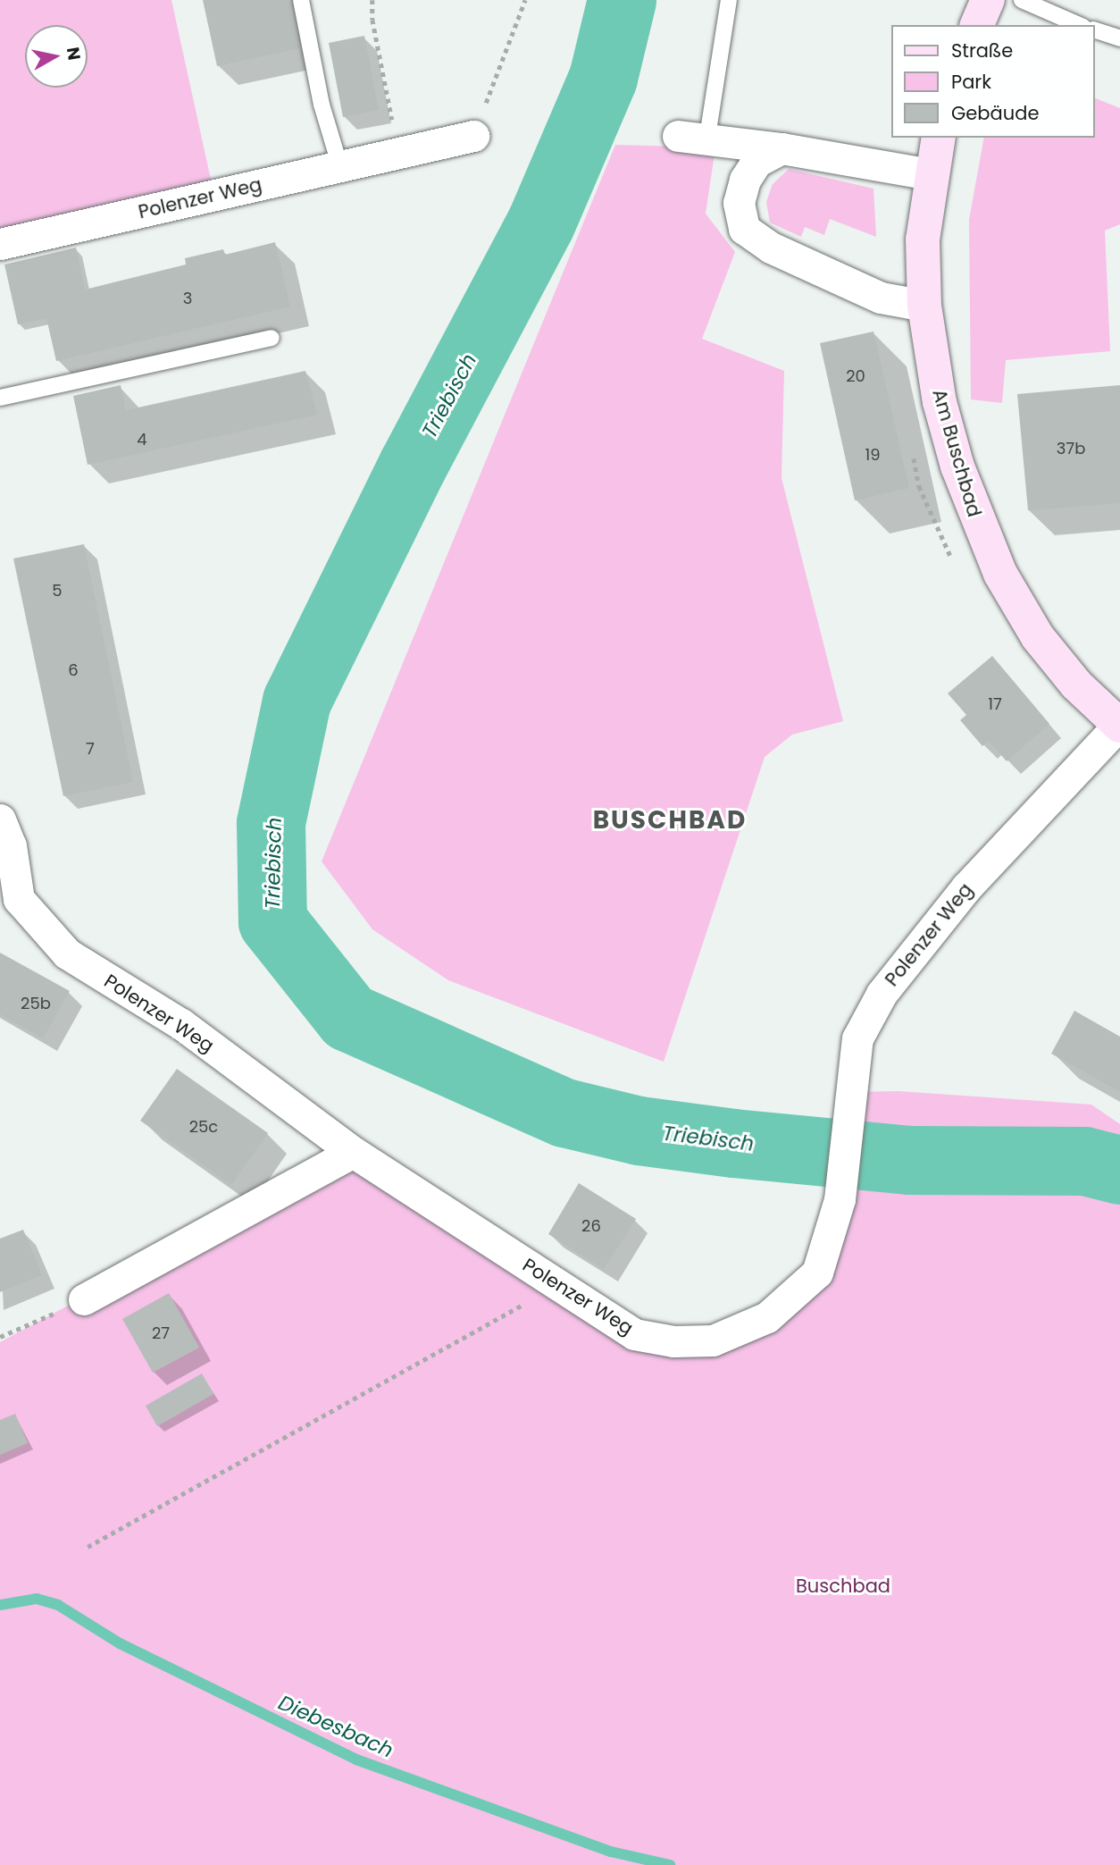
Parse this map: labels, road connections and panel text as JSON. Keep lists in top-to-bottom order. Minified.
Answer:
{"streets":{"main road":["Am Buschbad"],"street":["Polenzer Weg"]},"crossings":[["Polenzer Weg","Am Buschbad"]],"districts":["BUSCHBAD"],"water":["Triebisch","Diebesbach"],"parks":["Buschbad"],"house_numbers":["3","20","4","37b","19","5","6","17","7","25b","25c","26","27"],"legend":["Straße","Park","Gebäude"],"north":"right"}
